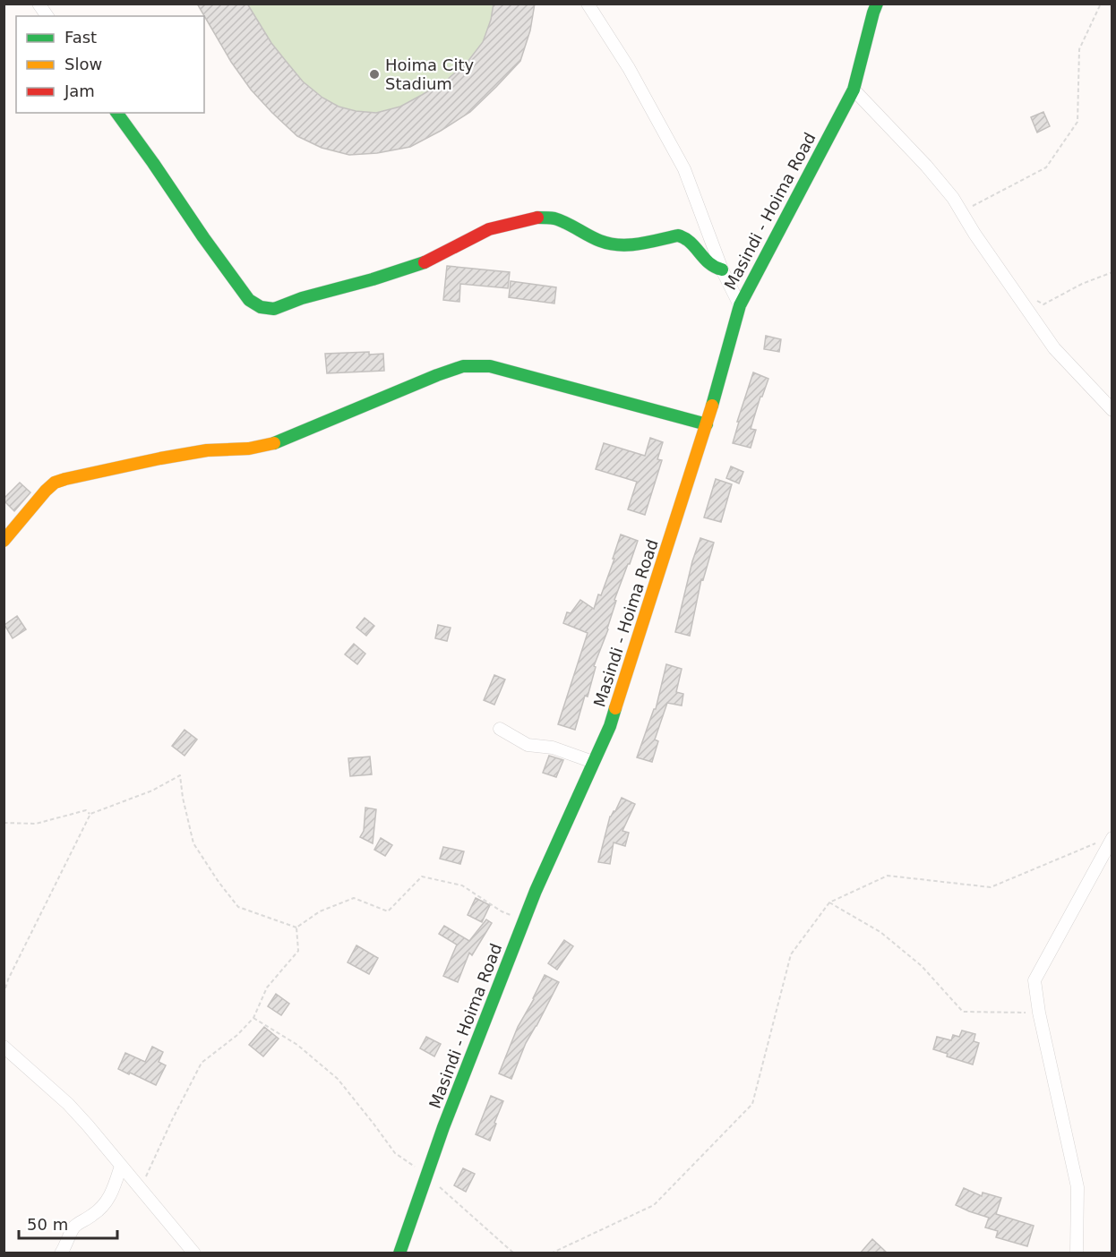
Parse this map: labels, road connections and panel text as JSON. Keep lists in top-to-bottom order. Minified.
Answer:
{"streets":{"street":["Masindi - Hoima Road"]},"places":["Hoima City Stadium"],"legend":["Fast","Slow","Jam"],"scale_bar":"50 m"}
